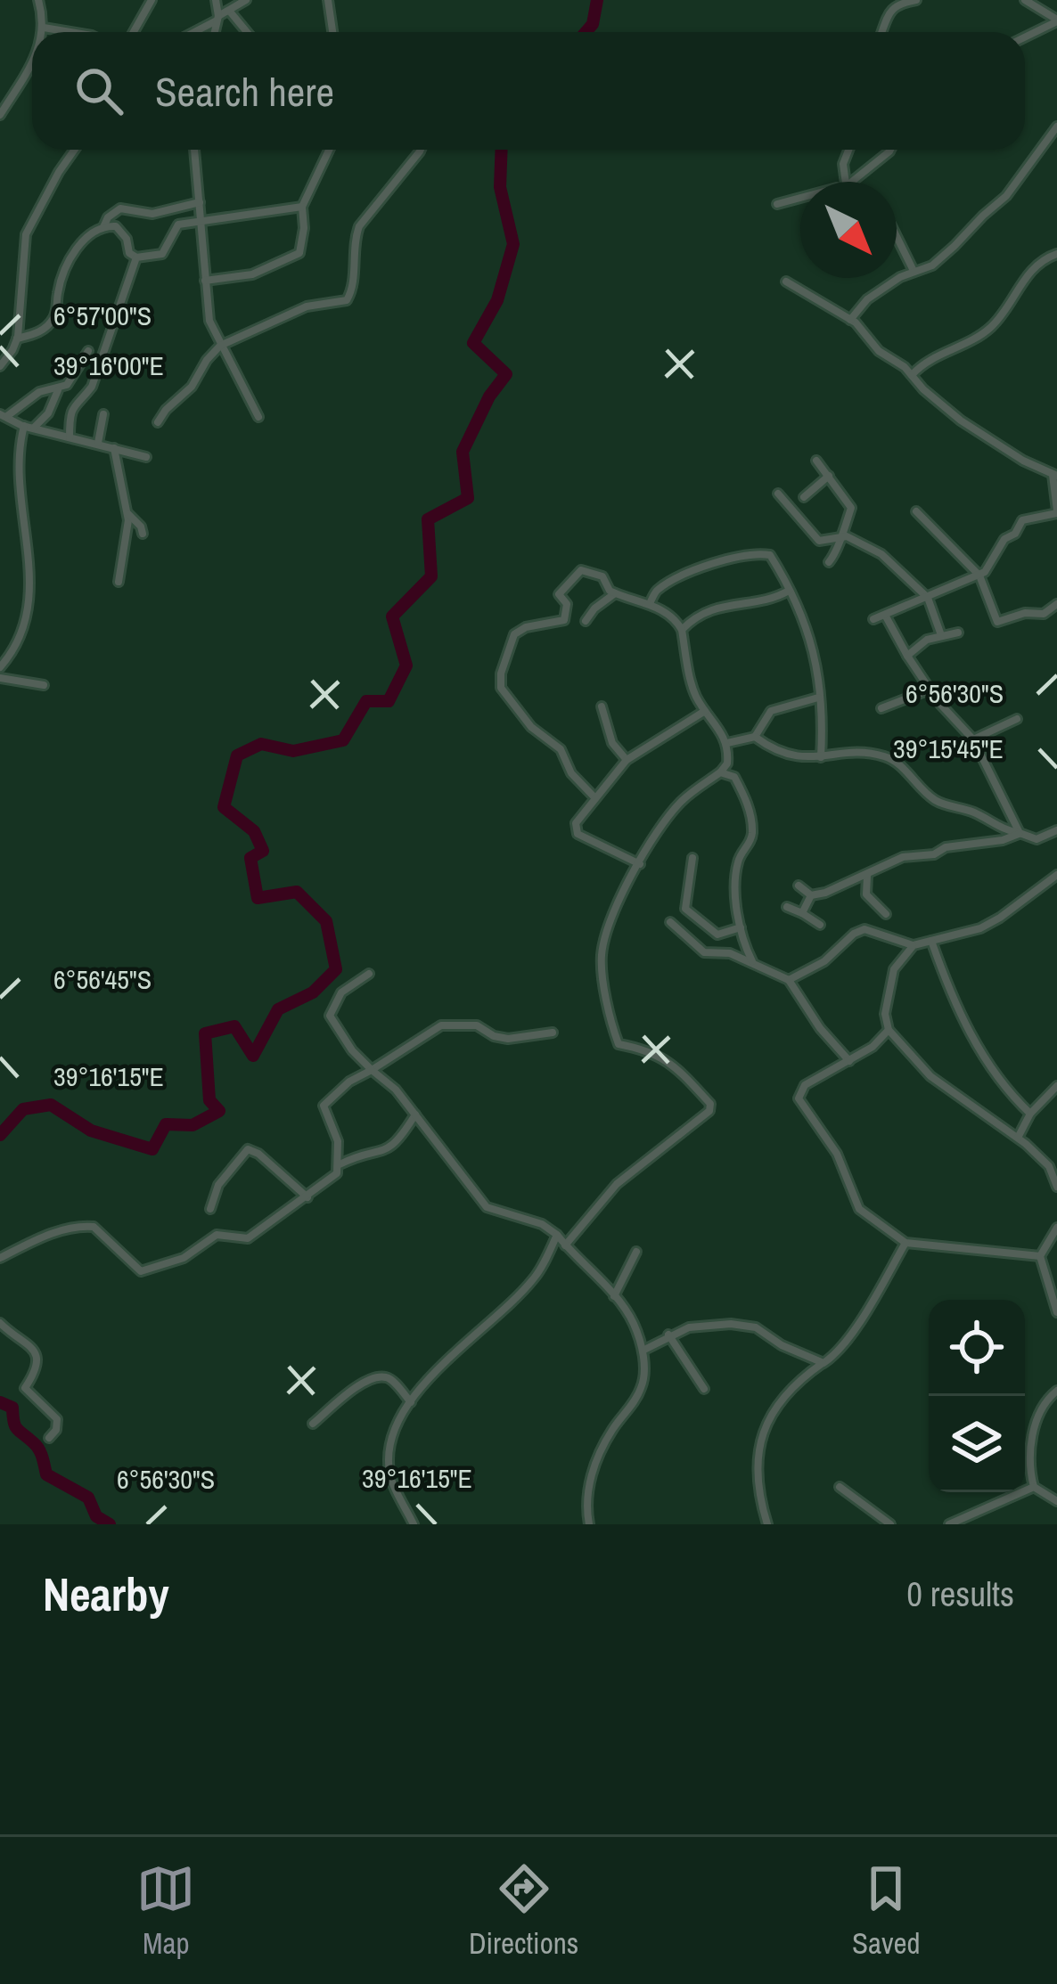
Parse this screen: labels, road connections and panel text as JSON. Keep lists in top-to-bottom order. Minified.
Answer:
{"north":"bottom right","page":{"search":"Search here","heading":["Nearby","0 results"],"nav":["Map","Directions","Saved"]},"coordinates":["6°57'00\"S","39°16'00\"E","6°56'30\"S","39°15'45\"E","6°56'45\"S","39°16'15\"E"]}
